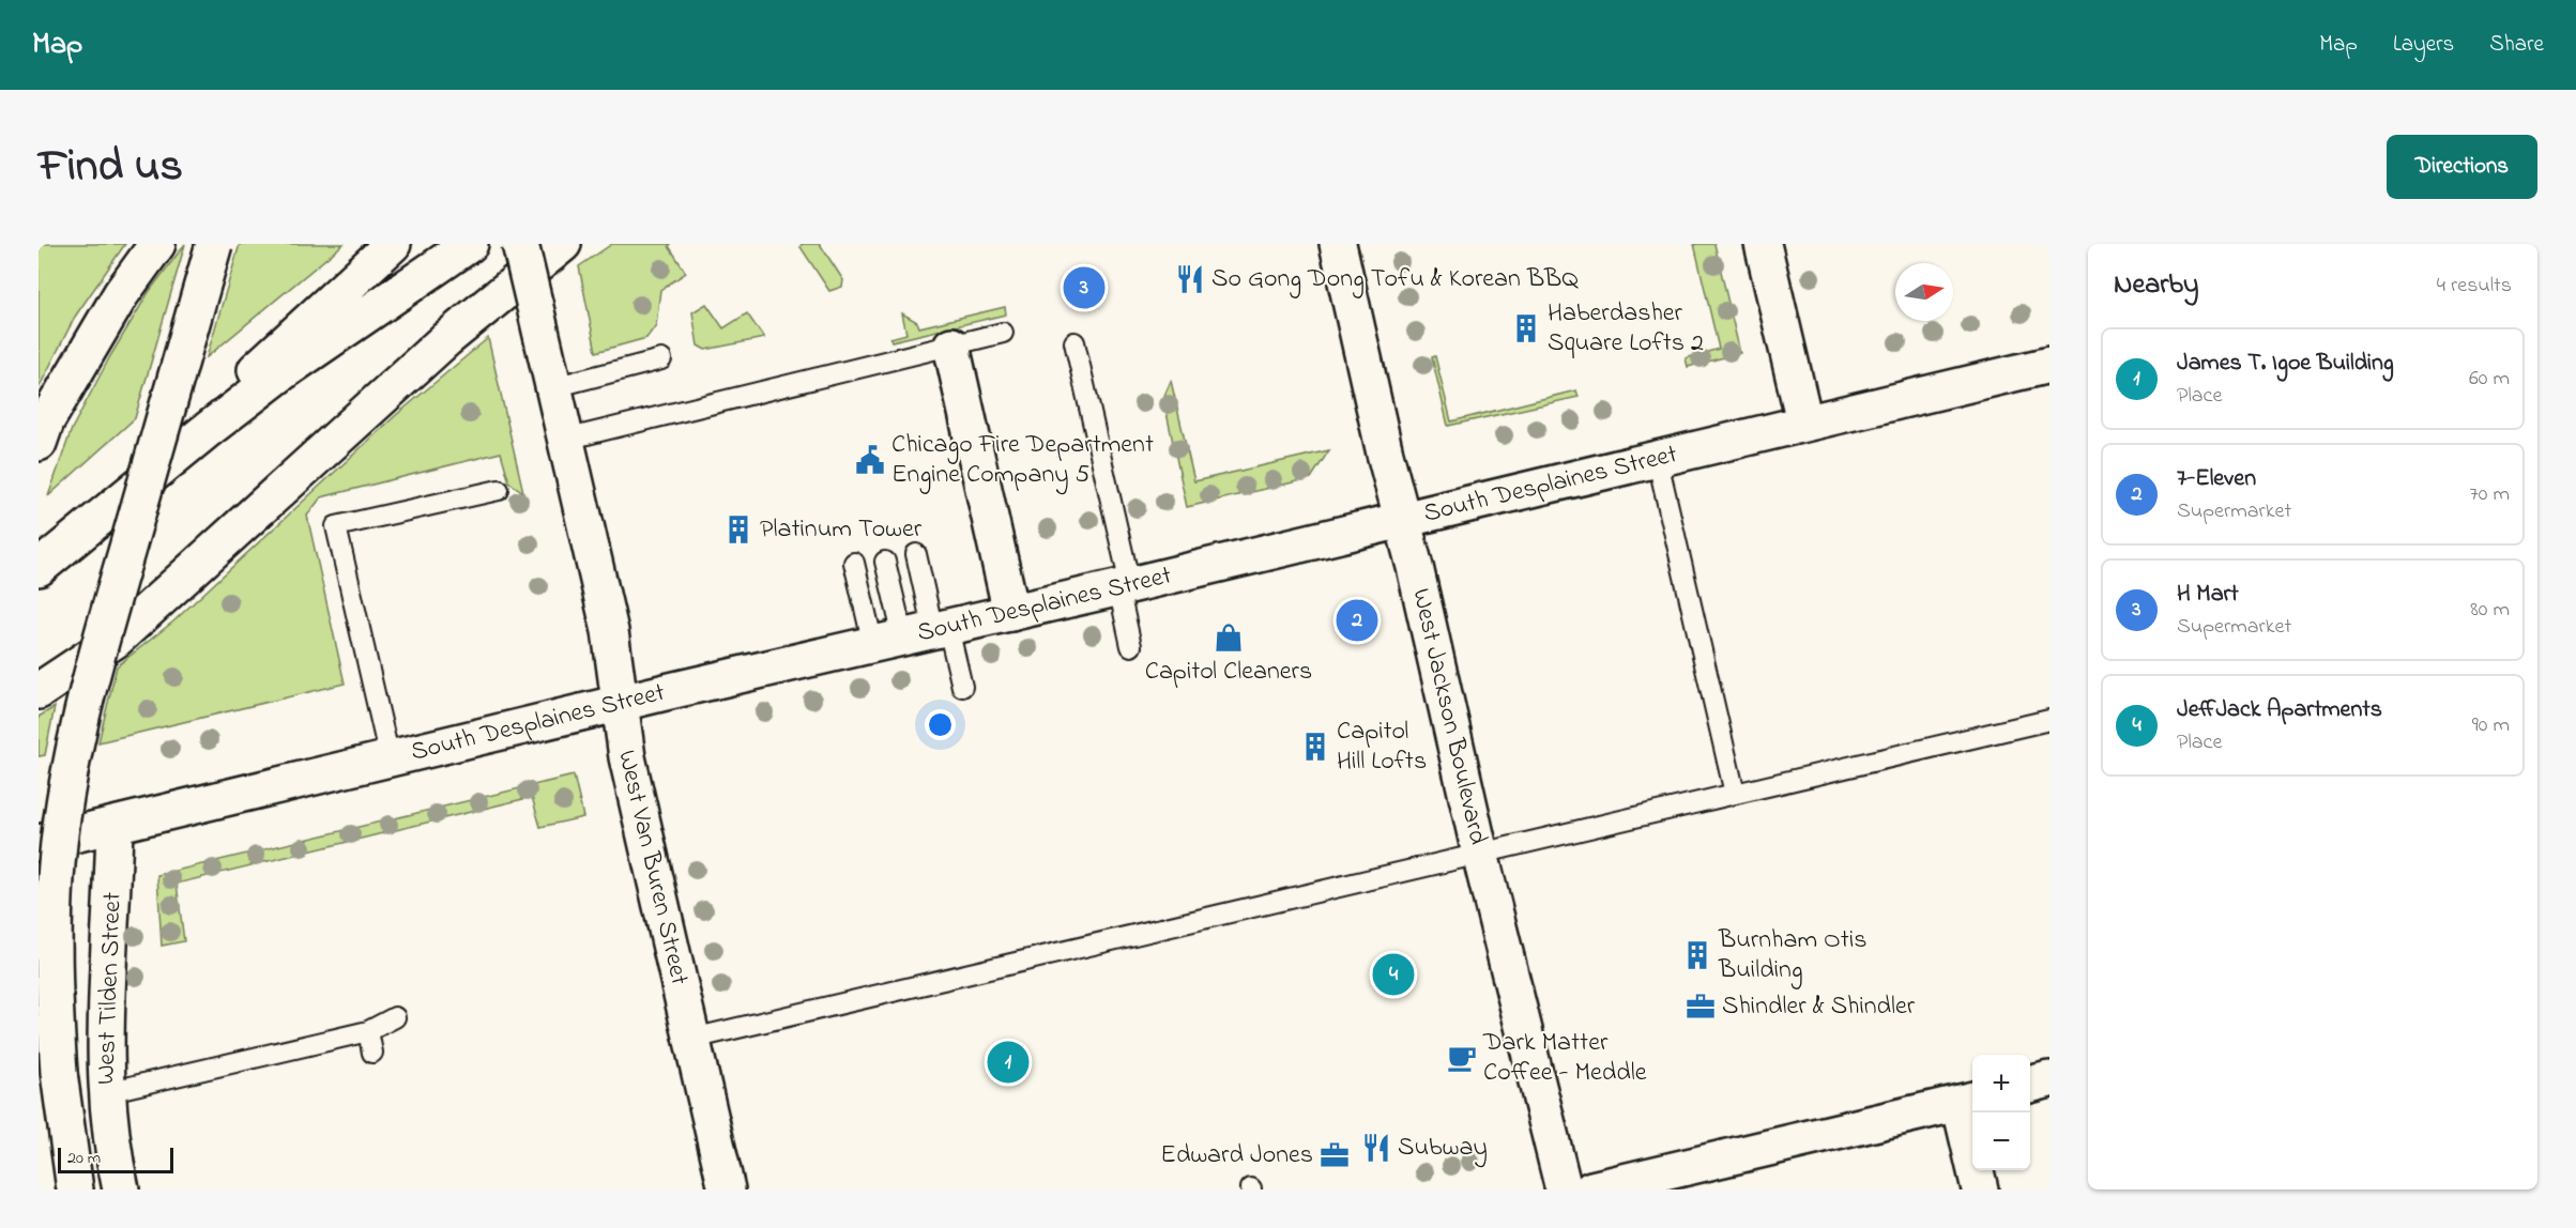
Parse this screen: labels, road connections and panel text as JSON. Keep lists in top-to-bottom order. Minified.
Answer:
{"streets":{"main road":["South Desplaines Street","West Jackson Boulevard","West Van Buren Street","West Tilden Street"]},"crossings":[["South Desplaines Street","West Jackson Boulevard"],["South Desplaines Street","West Van Buren Street"],["South Desplaines Street","West Tilden Street"]],"places":{"restaurant":["So Gong Dong Tofu & Korean BBQ","Subway"],"building":["Haberdasher Square Lofts 2","Platinum Tower","Capitol Hill Lofts","Burnham Otis Building"],"public building":["Chicago Fire Department Engine Company 5"],"shop":["Capitol Cleaners"],"office":["Shindler & Shindler","Edward Jones"],"cafe":["Dark Matter Coffee - Meddle"]},"scale_bar":"20 m","north":"right","page":{"header":"Map","nav":["Map","Layers","Share"],"title":"Find us","buttons":"Directions","heading":["Nearby","4 results"],"pins":["3","2","4","1"],"list":[{"mark":"1","name":"James T. Igoe Building","note":"Place","value":"60 m"},{"mark":"2","name":"7-Eleven","note":"Supermarket","value":"70 m"},{"mark":"3","name":"H Mart","note":"Supermarket","value":"80 m"},{"mark":"4","name":"JeffJack Apartments","note":"Place","value":"90 m"}],"map_buttons":["+","−"],"scale":"20 m"}}
